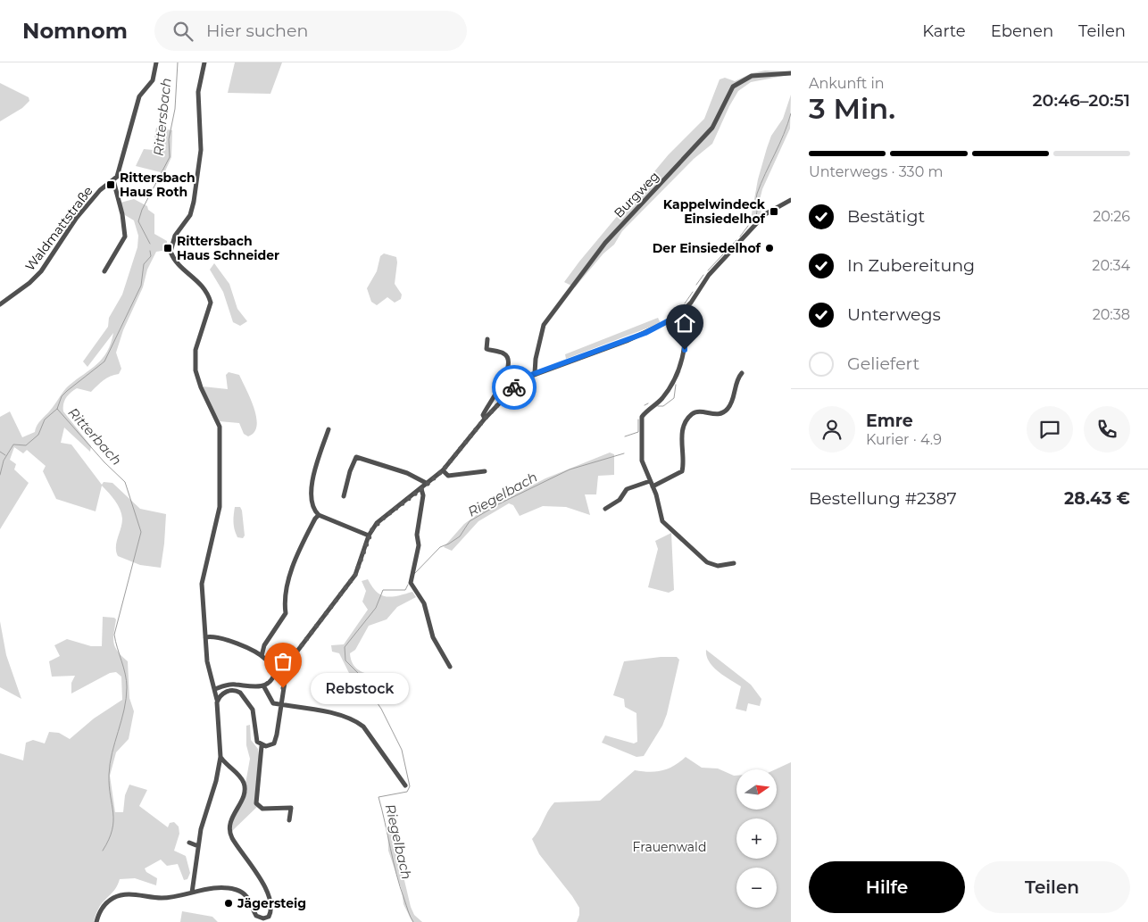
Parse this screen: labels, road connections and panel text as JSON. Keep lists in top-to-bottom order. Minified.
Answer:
{"streets":{"street":["Burgweg","Waldmattstraße"]},"water":["Rittersbach","Ritterbach","Riegelbach"],"parks":["Frauenwald"],"places":{"transit":["Rittersbach Haus Roth","Kappelwindeck Einsiedelhof","Rittersbach Haus Schneider"],"other":["Der Einsiedelhof","Rebstock","Jägersteig"]},"north":"right","page":{"header":"Nomnom","search":"Hier suchen","nav":["Karte","Ebenen","Teilen"],"heading":["3 Min.","Ankunft in","20:46–20:51"],"panel":["Emre","Kurier · 4.9","Bestellung #2387","28.43 €"],"bar":"Unterwegs · 330 m","list":[["Bestätigt","20:26"],["In Zubereitung","20:34"],["Unterwegs","20:38"],"Geliefert"],"bubble":"Rebstock","map_buttons":["+","−"],"buttons":["Hilfe","Teilen"]}}
